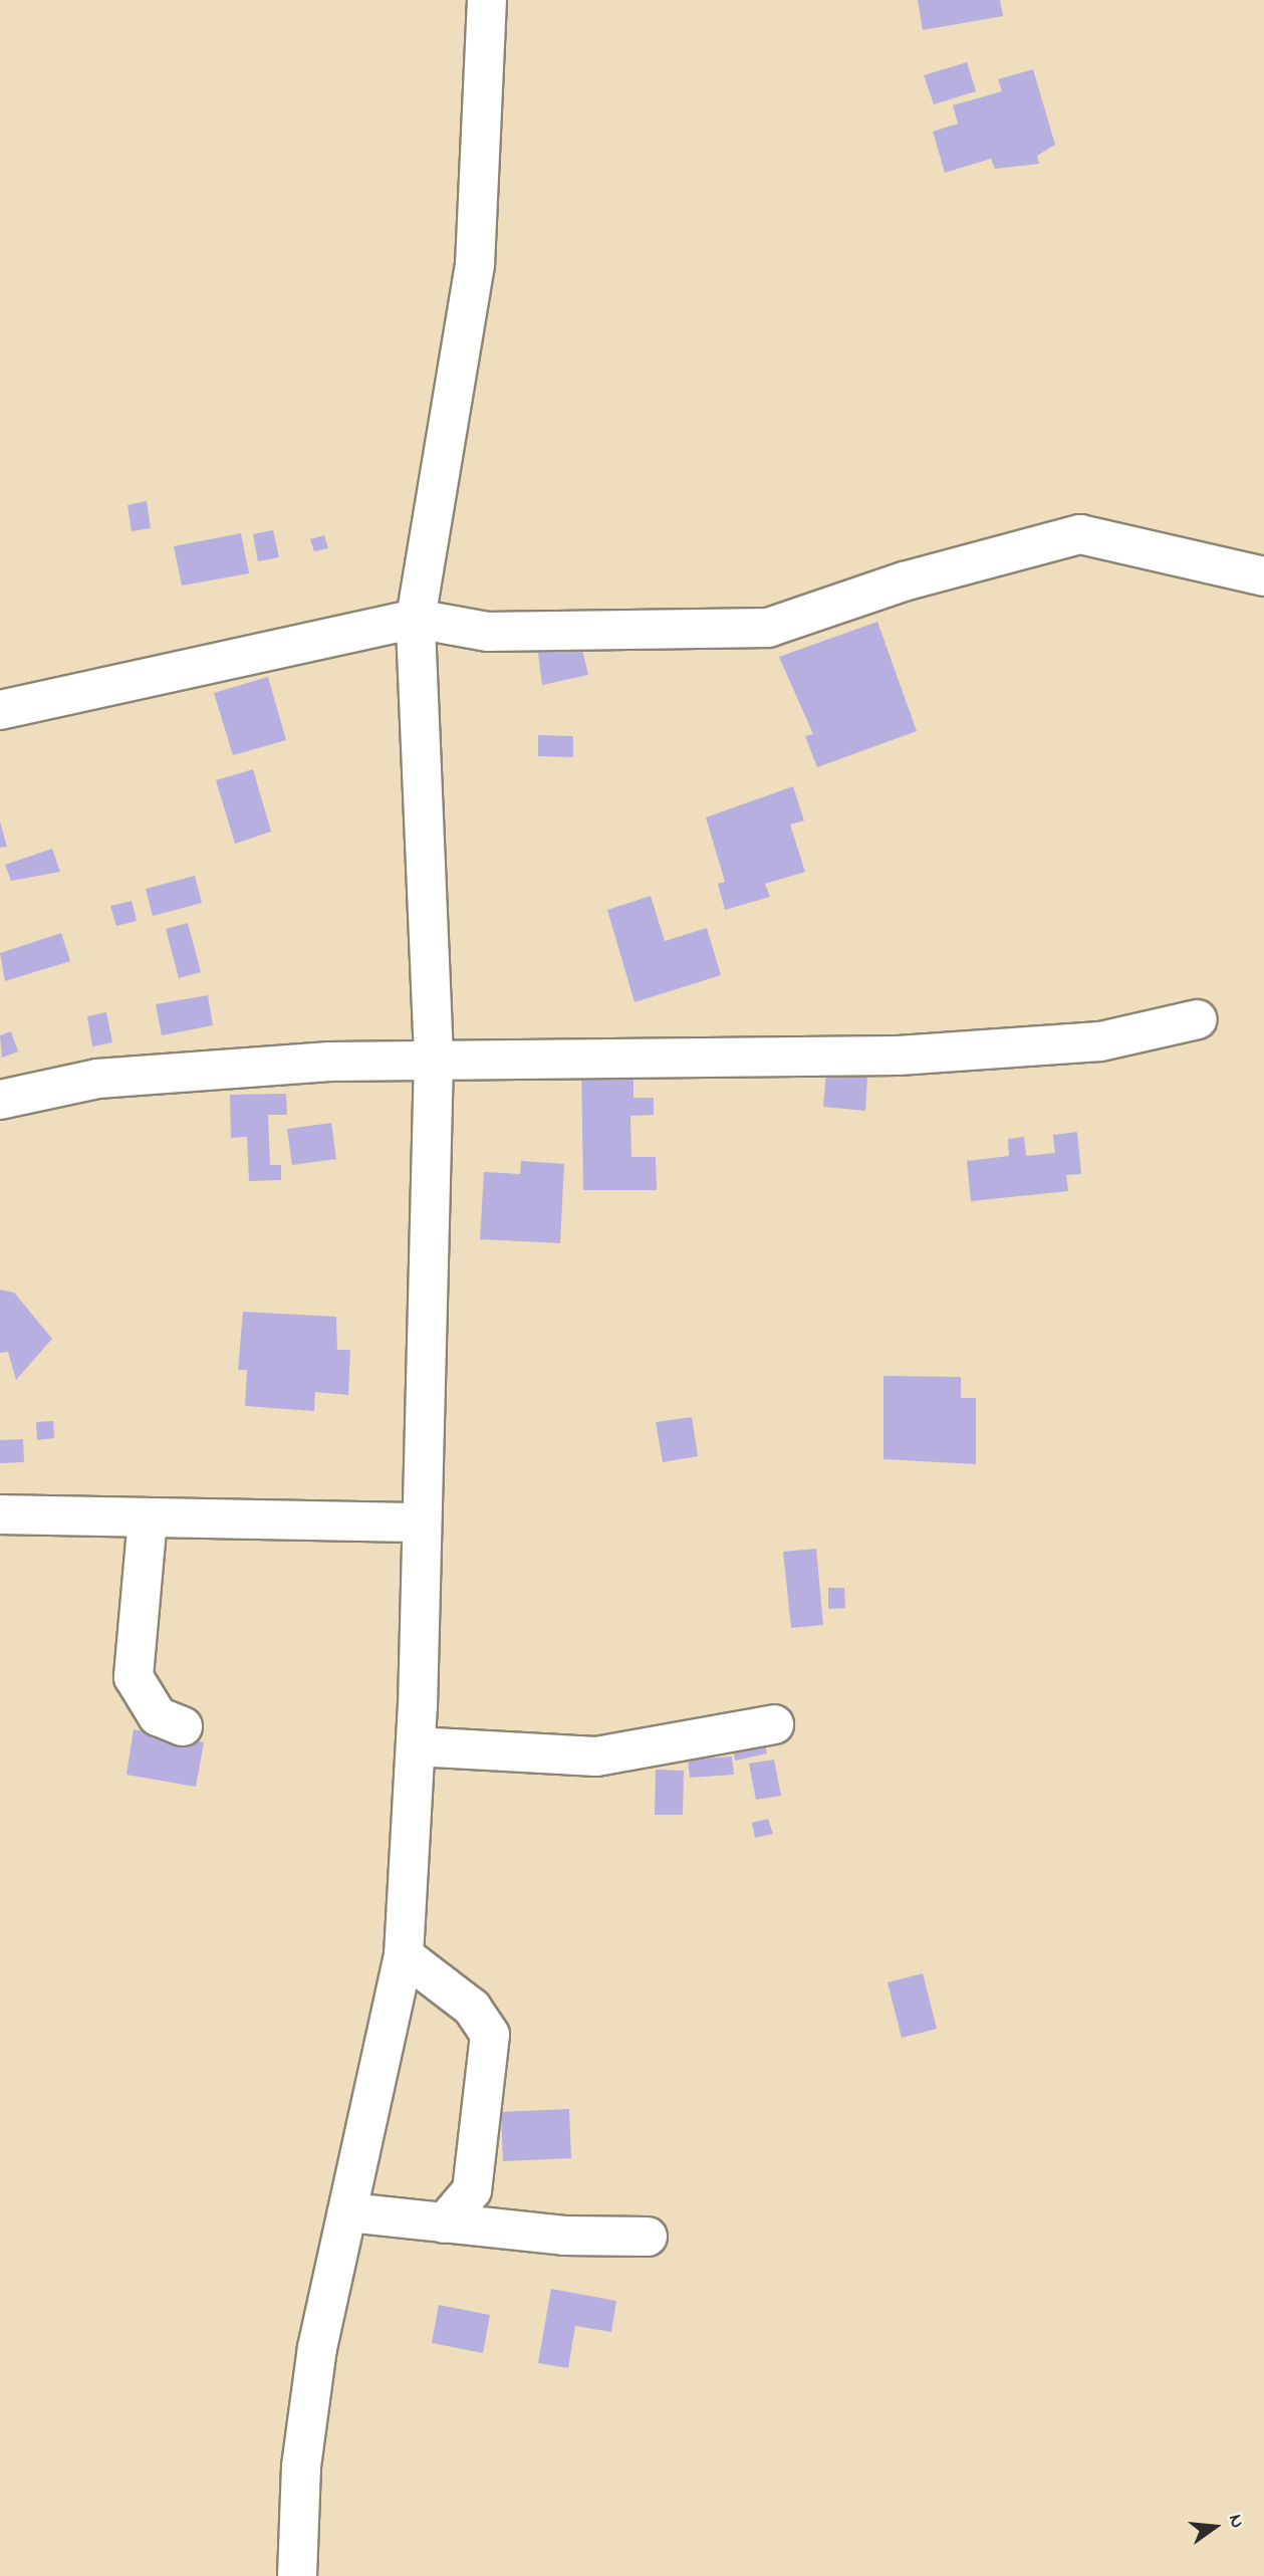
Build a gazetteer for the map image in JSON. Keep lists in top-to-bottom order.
{
  "north": "right"
}
